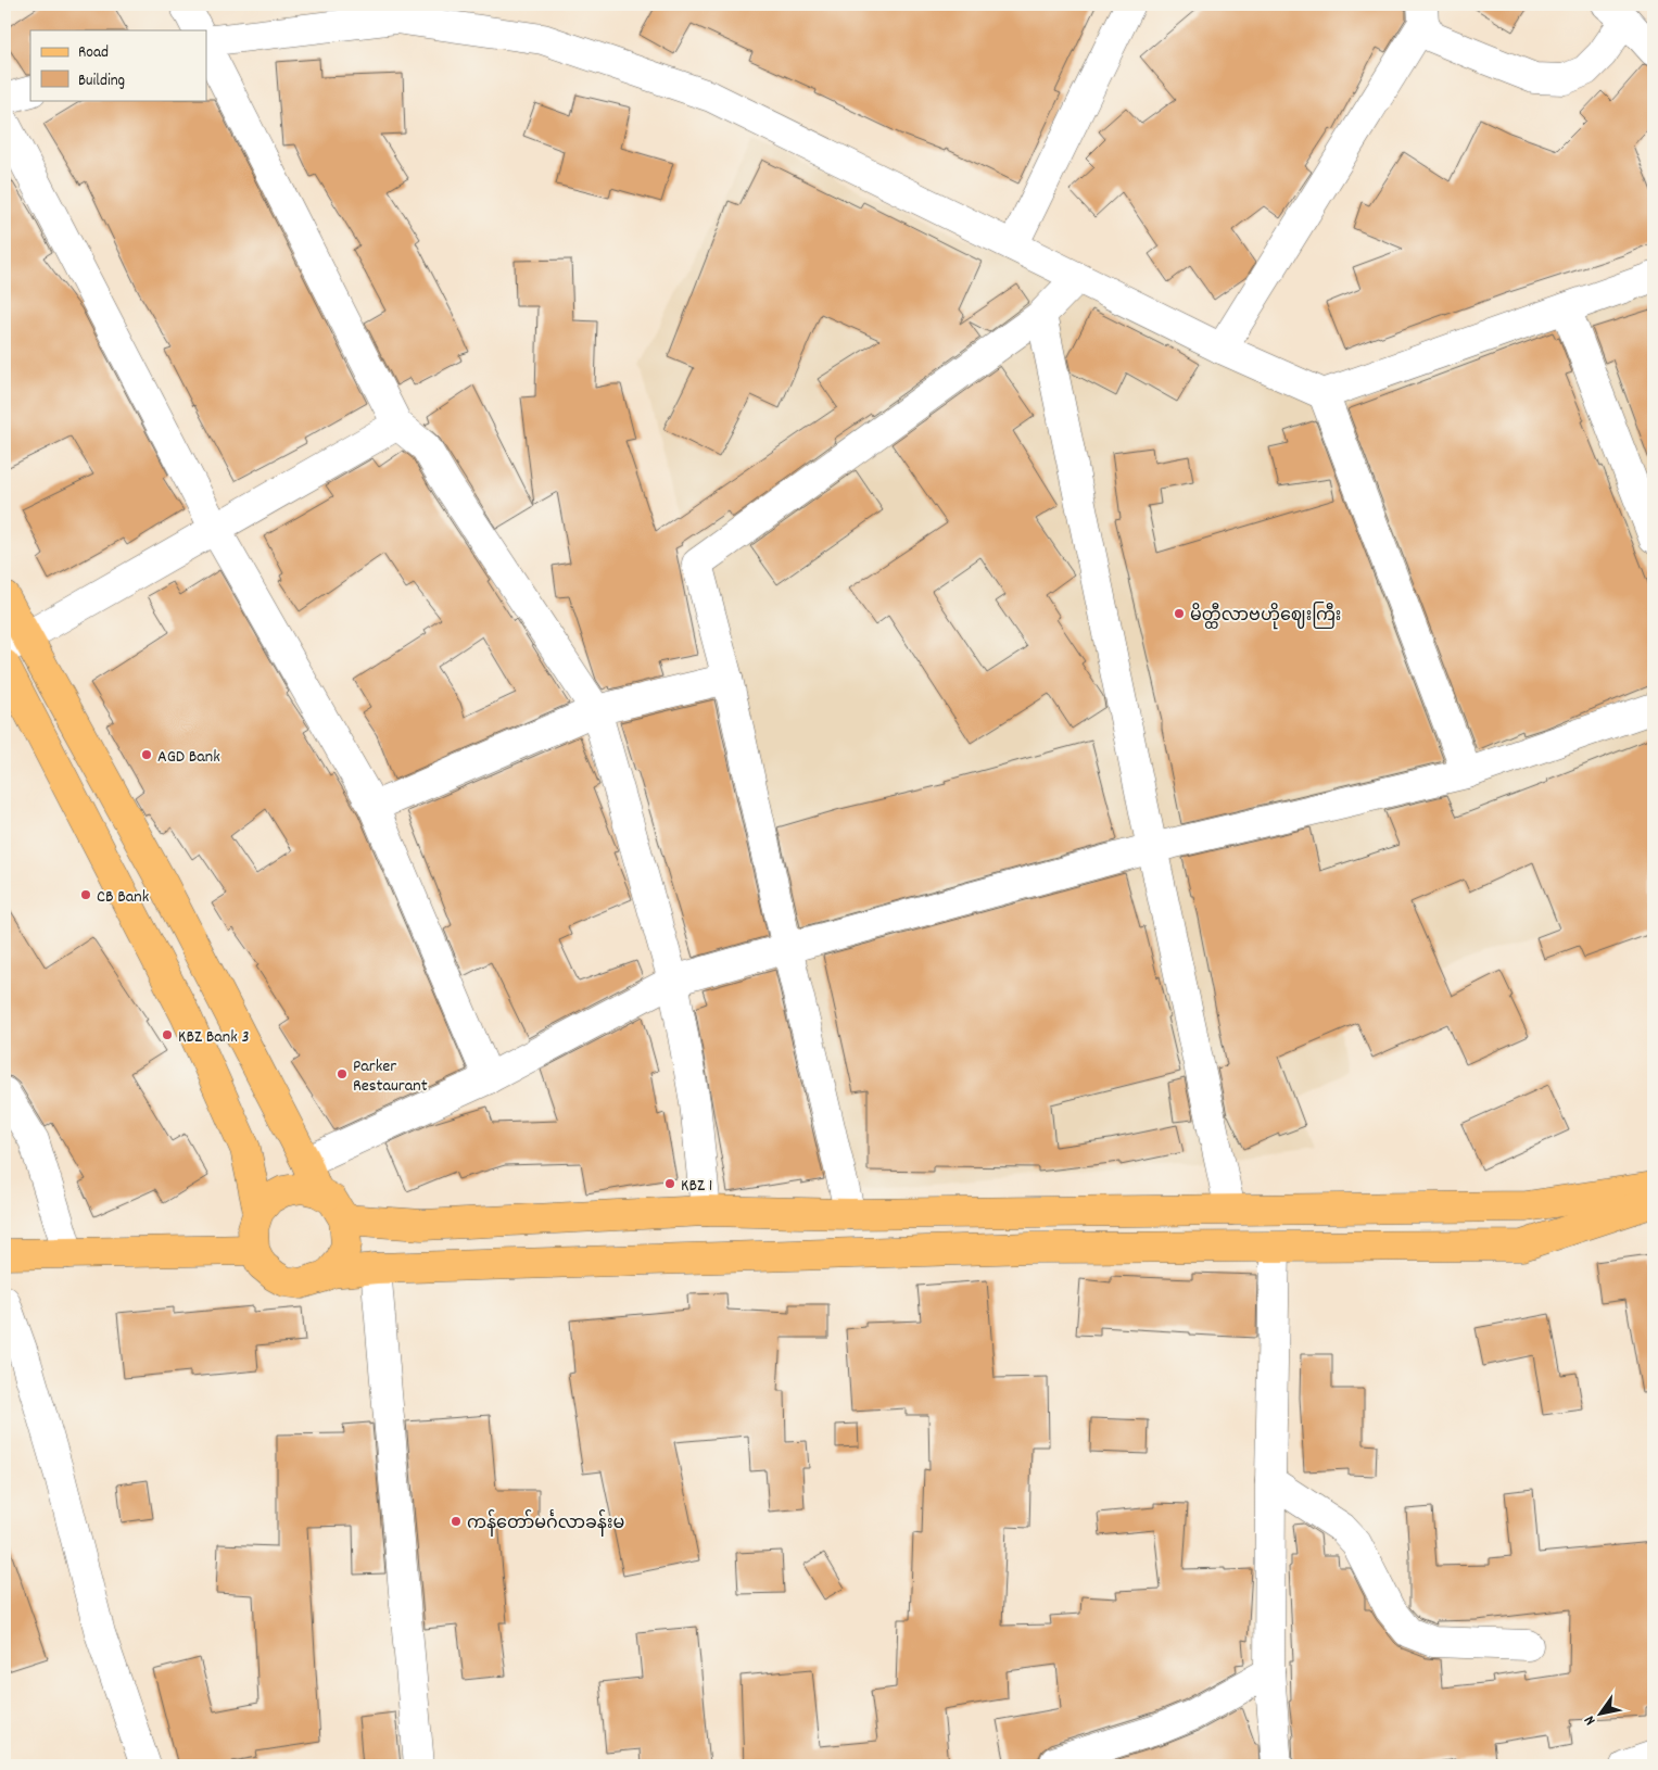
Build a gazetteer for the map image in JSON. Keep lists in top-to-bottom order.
{
  "places": [
    "မိတ္ထီလာဗဟိုဈေးကြီး",
    "AGD Bank",
    "CB Bank",
    "KBZ Bank 3",
    "Parker Restaurant",
    "KBZ 1",
    "ကန်တော်မင်္ဂလာခန်းမ"
  ],
  "legend": ["Road", "Building"],
  "north": "bottom left"
}
